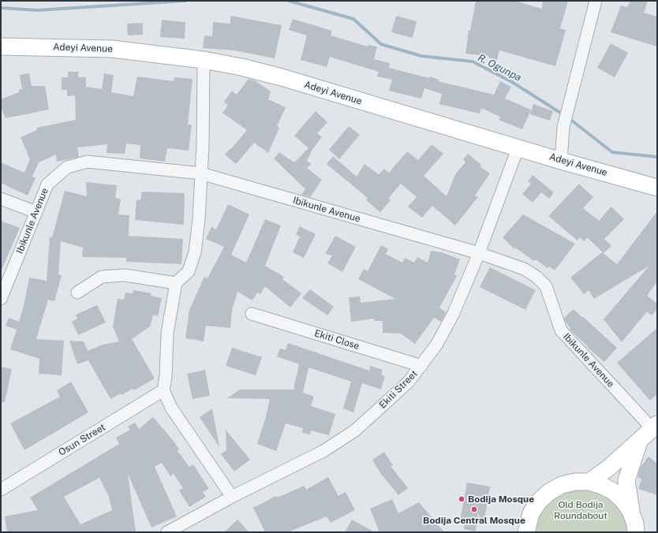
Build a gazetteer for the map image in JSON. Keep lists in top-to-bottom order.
{
  "streets": {
    "street": [
      "Adeyi Avenue",
      "Ibikunle Avenue",
      "Ekiti Close",
      "Ekiti Street",
      "Osun Street"
    ]
  },
  "crossings": [
    ["Adeyi Avenue", "Ekiti Street"],
    ["Ibikunle Avenue", "Ekiti Street"],
    ["Ekiti Close", "Ekiti Street"]
  ],
  "water": ["R. Ogunpa"],
  "parks": ["Old Bodija Roundabout"],
  "places": ["Bodija Mosque", "Bodija Central Mosque"]
}
